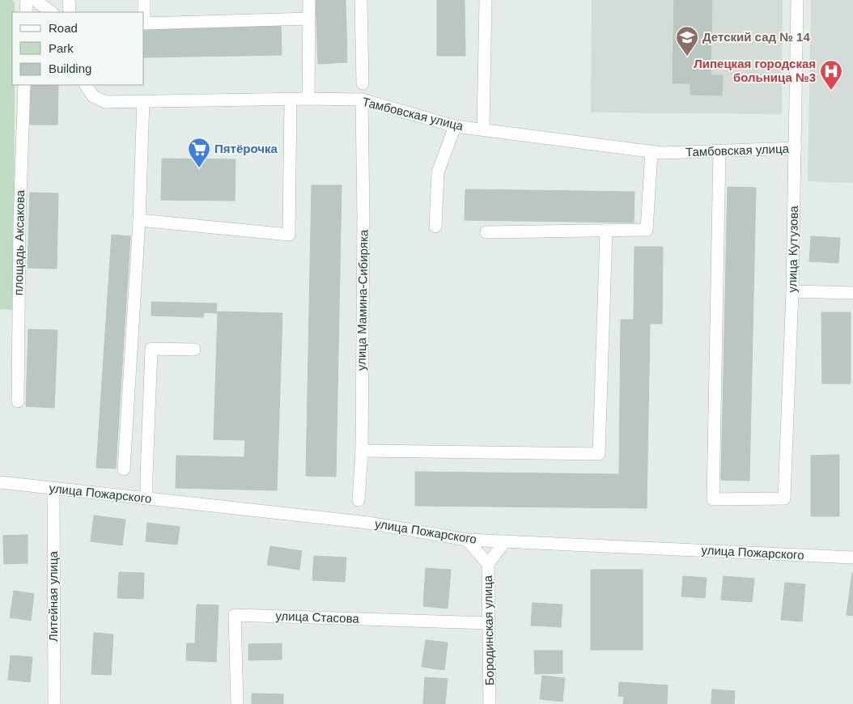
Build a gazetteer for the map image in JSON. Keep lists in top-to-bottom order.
{
  "streets": {
    "street": [
      "Тамбовская улица",
      "площадь Аксакова",
      "улица Кутузова",
      "улица Мамина-Сибиряка",
      "улица Пожарского",
      "Литейная улица",
      "улица Стасова",
      "Бородинская улица"
    ]
  },
  "crossings": [
    ["Тамбовская улица", "улица Кутузова"],
    ["Тамбовская улица", "улица Мамина-Сибиряка"],
    ["улица Пожарского", "Литейная улица"],
    ["улица Пожарского", "Бородинская улица"],
    ["улица Стасова", "Бородинская улица"]
  ],
  "places": {
    "school or university": ["Детский сад № 14"],
    "hospital": ["Липецкая городская больница №3"],
    "supermarket": ["Пятёрочка"]
  },
  "legend": ["Road", "Park", "Building"]
}
